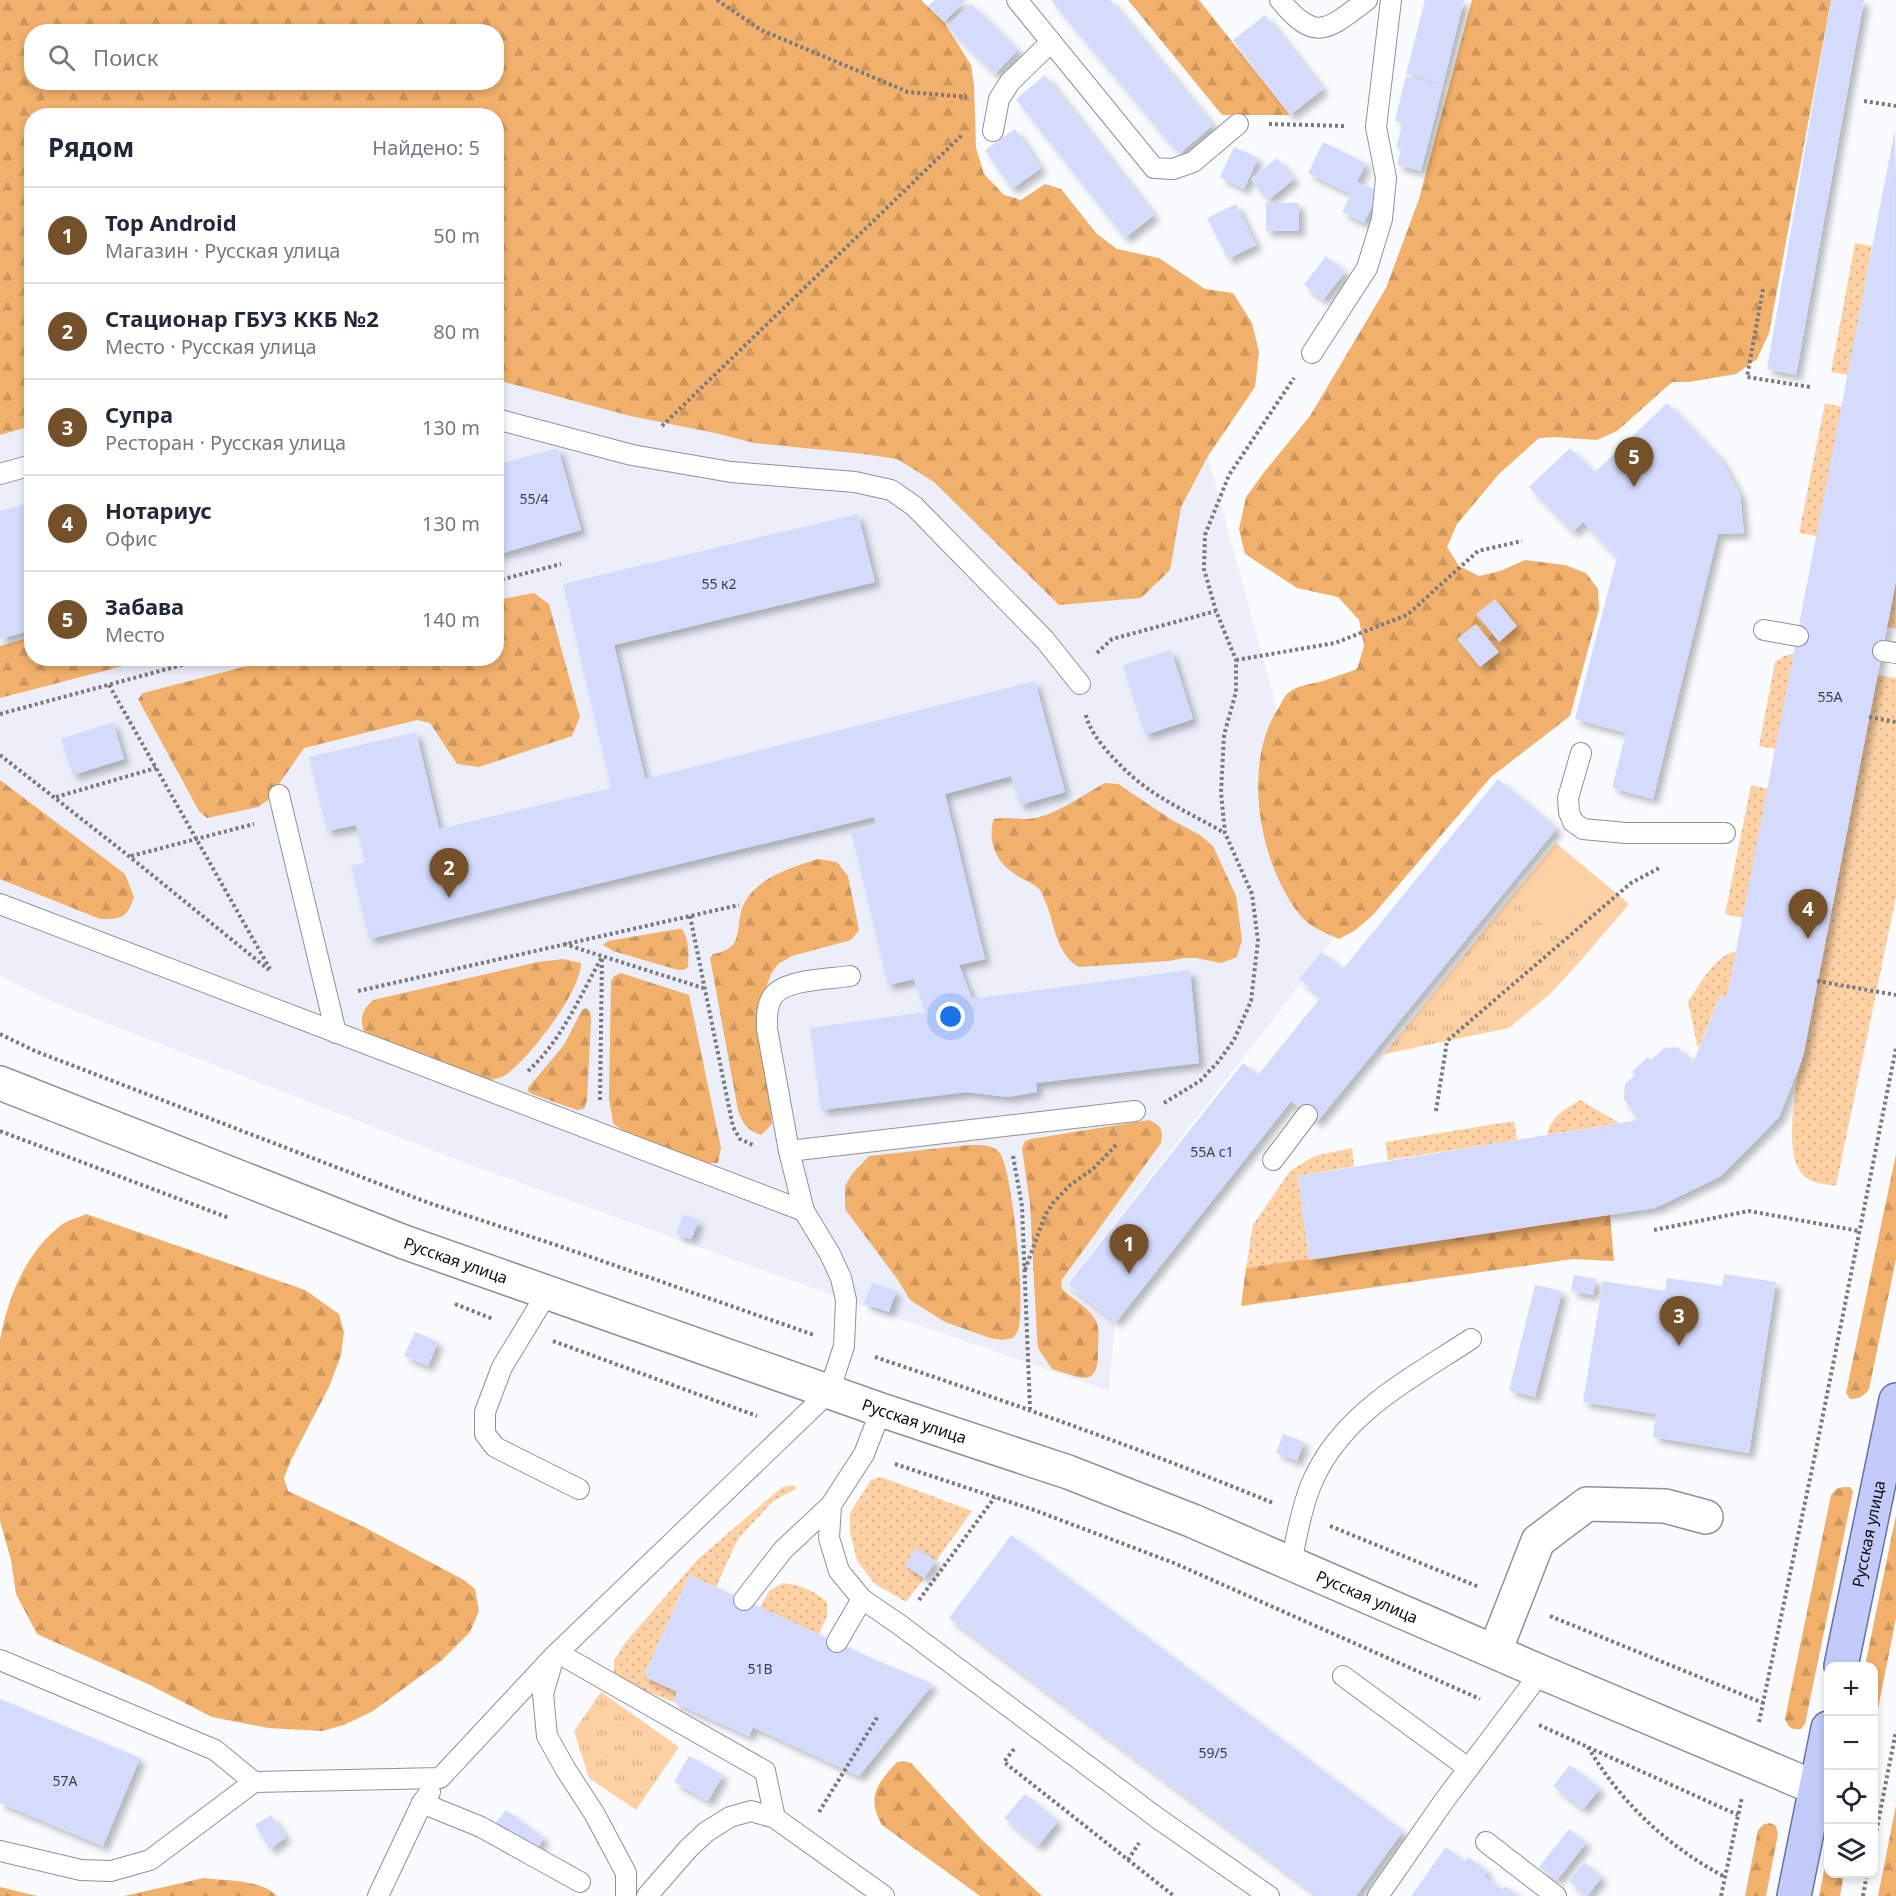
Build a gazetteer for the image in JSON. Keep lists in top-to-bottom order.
{
  "streets": {
    "main road": ["Русская улица"]
  },
  "house_numbers": [
    "55/4",
    "55 к2",
    "55А",
    "55А с1",
    "51В",
    "59/5",
    "57А"
  ],
  "page": {
    "search": "Поиск",
    "heading": ["Рядом", "Найдено: 5"],
    "list": [
      {
        "mark": "1",
        "name": "Top Android",
        "note": "Магазин · Русская улица",
        "value": "50 m"
      },
      {
        "mark": "2",
        "name": "Стационар ГБУЗ ККБ №2",
        "note": "Место · Русская улица",
        "value": "80 m"
      },
      {
        "mark": "3",
        "name": "Супра",
        "note": "Ресторан · Русская улица",
        "value": "130 m"
      },
      {
        "mark": "4",
        "name": "Нотариус",
        "note": "Офис",
        "value": "130 m"
      },
      {
        "mark": "5",
        "name": "Забава",
        "note": "Место",
        "value": "140 m"
      }
    ],
    "pins": [
      "5",
      "2",
      "4",
      "1",
      "3"
    ],
    "map_buttons": ["+", "−"]
  }
}
